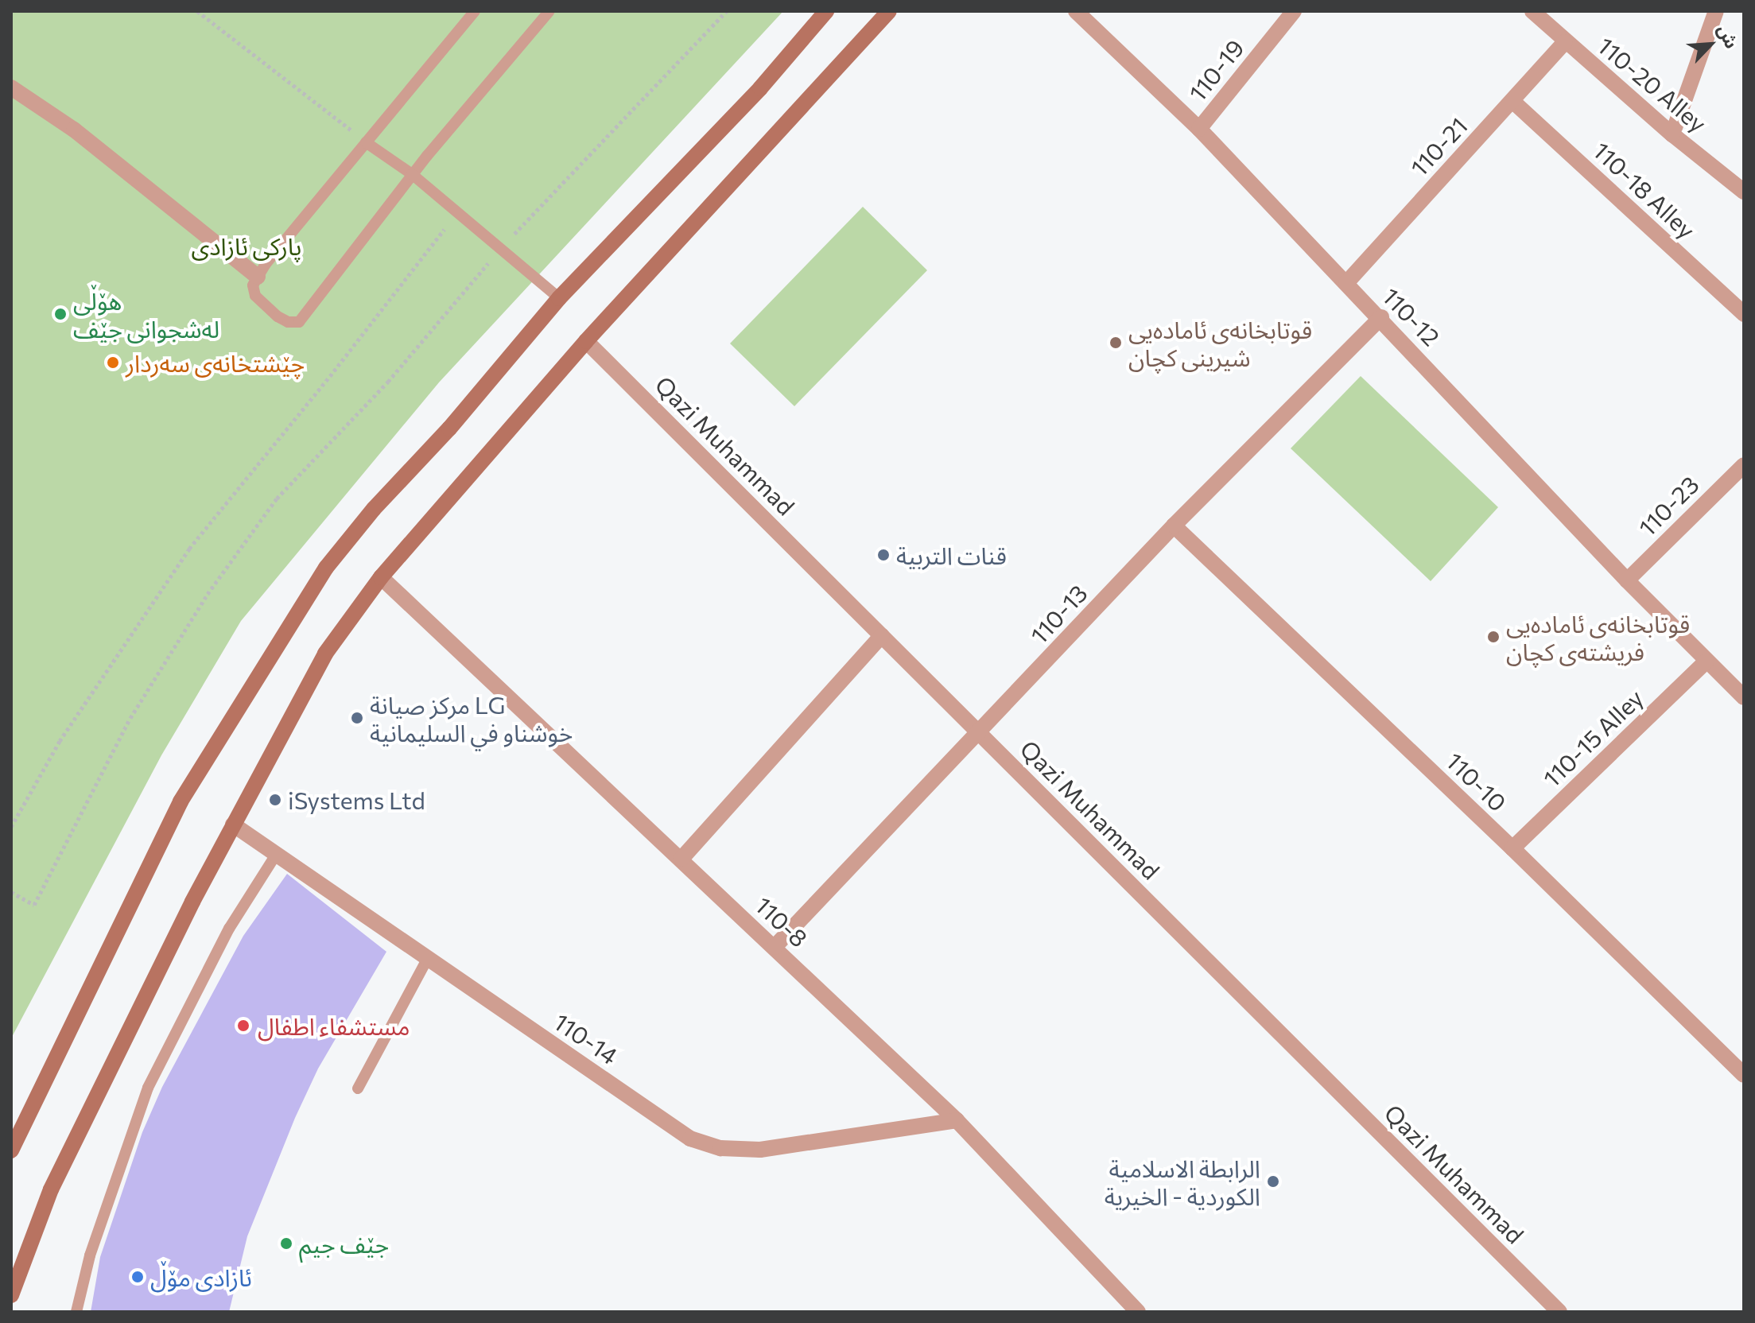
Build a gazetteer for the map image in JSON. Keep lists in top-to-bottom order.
{
  "streets": {
    "street": [
      "110-19",
      "110-20 Alley",
      "110-21",
      "110-18 Alley",
      "110-12",
      "Qazi Muhammad",
      "110-23",
      "110-13",
      "110-15 Alley",
      "110-10",
      "110-8",
      "110-14"
    ]
  },
  "crossings": [
    ["110-19", "110-12"],
    ["110-20 Alley", "110-21"],
    ["110-21", "110-18 Alley"],
    ["110-21", "110-12"],
    ["110-12", "110-23"],
    ["110-12", "110-13"],
    ["110-12", "110-15 Alley"],
    ["Qazi Muhammad", "110-13"],
    ["110-13", "110-10"],
    ["110-13", "110-8"],
    ["110-15 Alley", "110-10"],
    ["110-8", "110-14"]
  ],
  "parks": ["پارکی ئازادی"],
  "places": [
    "هۆڵی لەشجوانی جێف",
    "قوتابخانەی ئامادەیی شیرینی کچان",
    "چێشتخانەی سەردار",
    "قنات التربیة",
    "قوتابخانەی ئامادەیی فریشتەی کچان",
    "مركز صيانة LG خوشناو في السليمانية",
    "iSystems Ltd",
    "مستشفاء اطفال",
    "الرابطة الاسلامية الكوردية - الخيرية",
    "جێف جیم",
    "ئازادی مۆڵ"
  ],
  "north": "top right"
}
